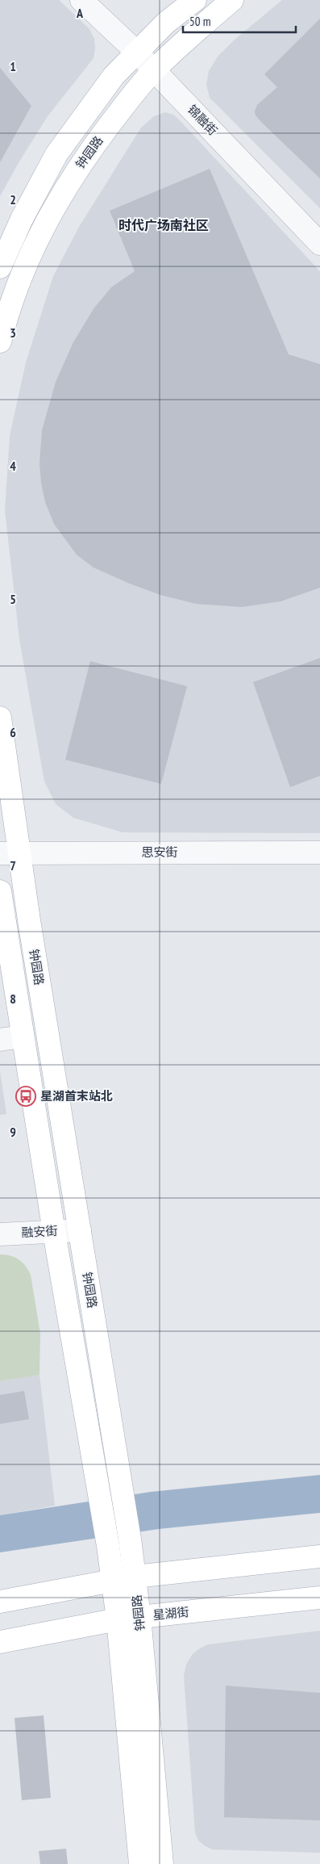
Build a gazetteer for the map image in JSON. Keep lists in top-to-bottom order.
{
  "streets": {
    "main road": ["钟园路", "星湖街"],
    "street": ["锦融街", "思安街", "融安街"]
  },
  "crossings": [
    ["锦融街", "钟园路"],
    ["钟园路", "思安街"],
    ["钟园路", "融安街"],
    ["钟园路", "星湖街"]
  ],
  "districts": ["时代广场南社区"],
  "places": {
    "bus stop": ["星湖首末站北"]
  },
  "scale_bar": "50 m",
  "grid": {
    "columns": ["A"],
    "rows": [
      "1",
      "2",
      "3",
      "4",
      "5",
      "6",
      "7",
      "8",
      "9"
    ]
  }
}
